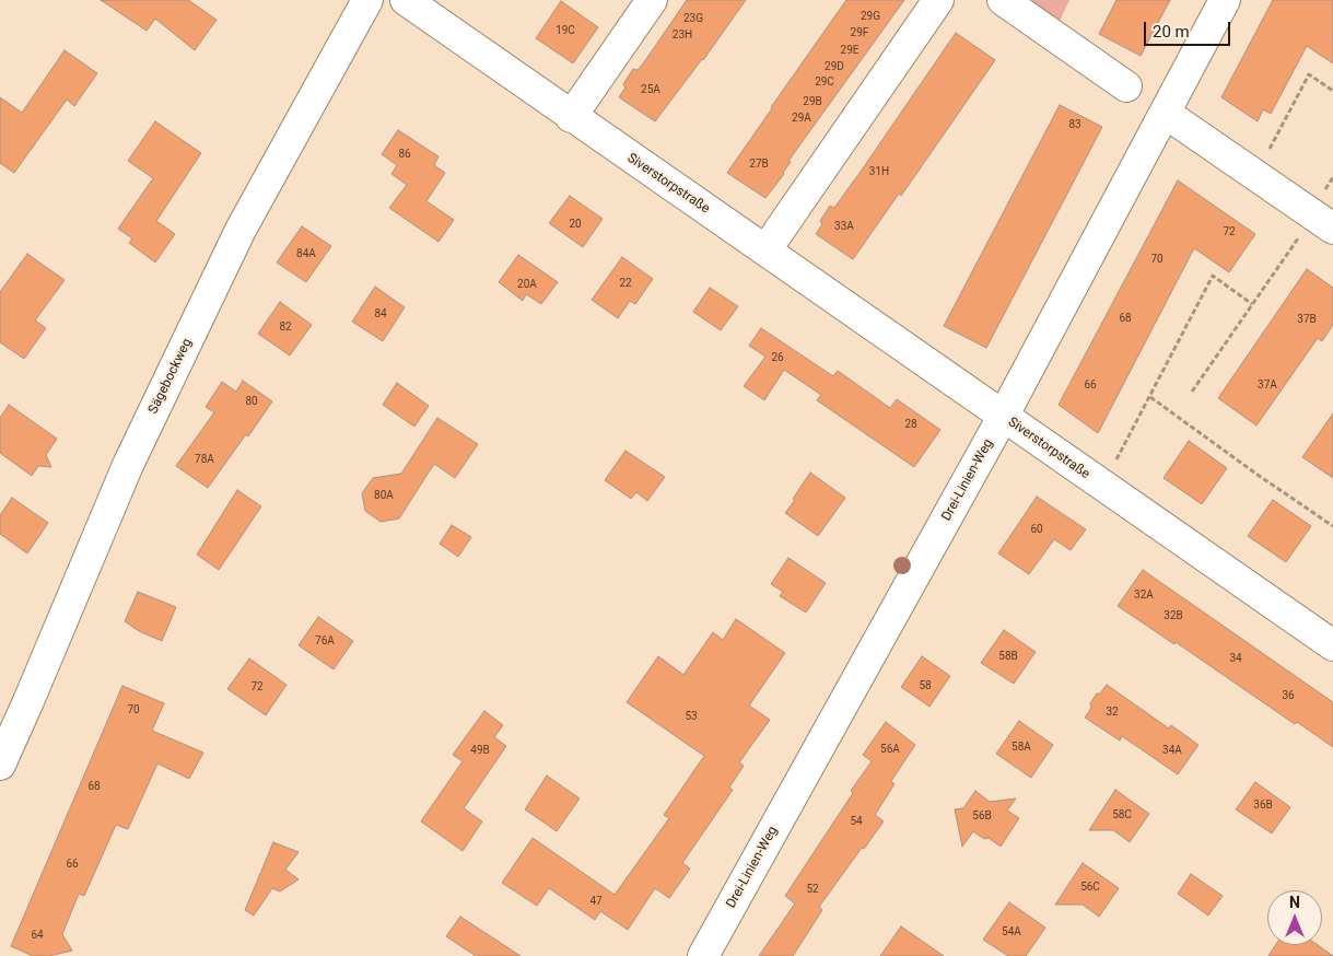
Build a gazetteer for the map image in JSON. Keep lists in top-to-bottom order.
{
  "streets": {
    "street": ["Siverstorpstraße", "Sägebockweg", "Drei-Linien-Weg"]
  },
  "crossings": [
    ["Siverstorpstraße", "Drei-Linien-Weg"]
  ],
  "house_numbers": [
    "29G",
    "23G",
    "19C",
    "29F",
    "23H",
    "29E",
    "29D",
    "29C",
    "25A",
    "29B",
    "29A",
    "83",
    "86",
    "27B",
    "31H",
    "20",
    "33A",
    "72",
    "84A",
    "70",
    "22",
    "20A",
    "84",
    "68",
    "37B",
    "82",
    "26",
    "66",
    "37A",
    "80",
    "28",
    "78A",
    "80A",
    "60",
    "32A",
    "32B",
    "76A",
    "58B",
    "34",
    "58",
    "72",
    "36",
    "70",
    "32",
    "53",
    "58A",
    "56A",
    "49B",
    "34A",
    "68",
    "36B",
    "58C",
    "56B",
    "54",
    "66",
    "56C",
    "52",
    "47",
    "54A",
    "64"
  ],
  "scale_bar": "20 m",
  "north": "top"
}
